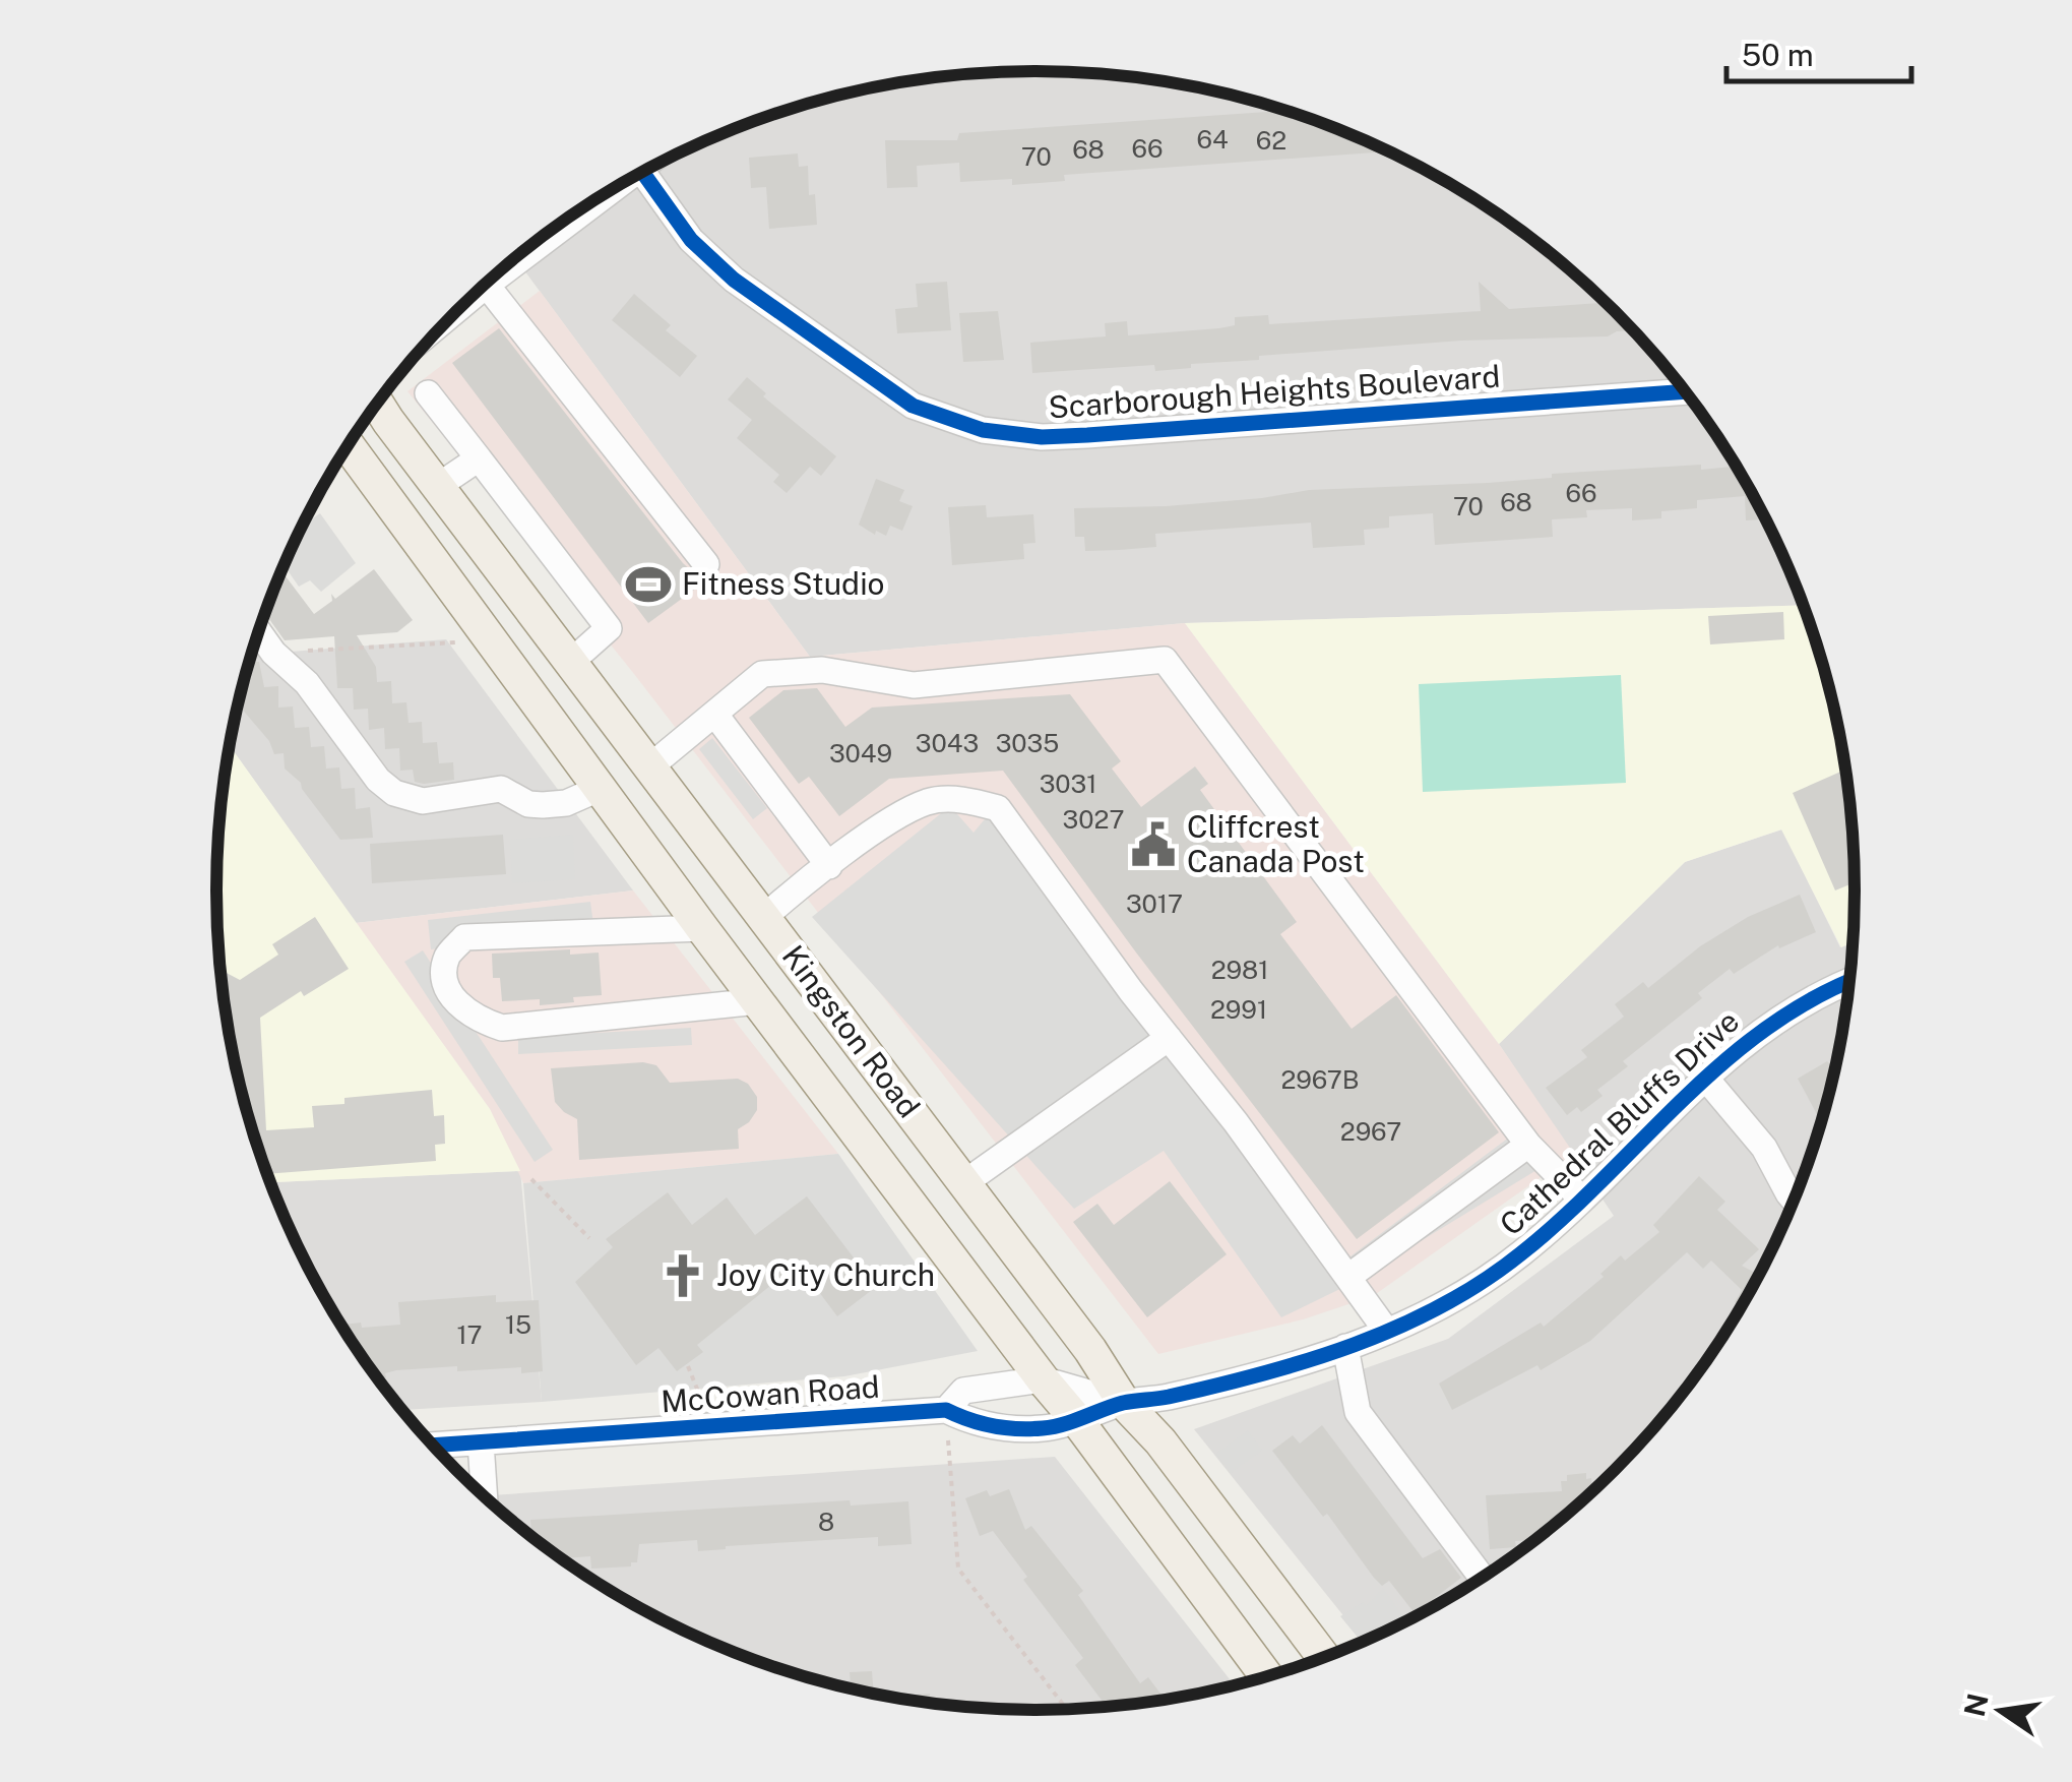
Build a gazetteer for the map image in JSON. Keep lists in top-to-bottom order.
{
  "streets": {
    "main road": ["Kingston Road"],
    "street": ["Scarborough Heights Boulevard", "Cathedral Bluffs Drive", "McCowan Road"]
  },
  "crossings": [
    ["Kingston Road", "Cathedral Bluffs Drive"],
    ["Kingston Road", "McCowan Road"],
    ["Cathedral Bluffs Drive", "McCowan Road"]
  ],
  "places": {
    "sports": ["Fitness Studio"],
    "public building": ["Cliffcrest Canada Post"],
    "church": ["Joy City Church"]
  },
  "house_numbers": [
    "64",
    "62",
    "66",
    "68",
    "70",
    "66",
    "68",
    "70",
    "3043",
    "3035",
    "3049",
    "3031",
    "3027",
    "3017",
    "2981",
    "2991",
    "2967B",
    "2967",
    "15",
    "17",
    "8"
  ],
  "scale_bar": "50 m",
  "north": "left"
}
